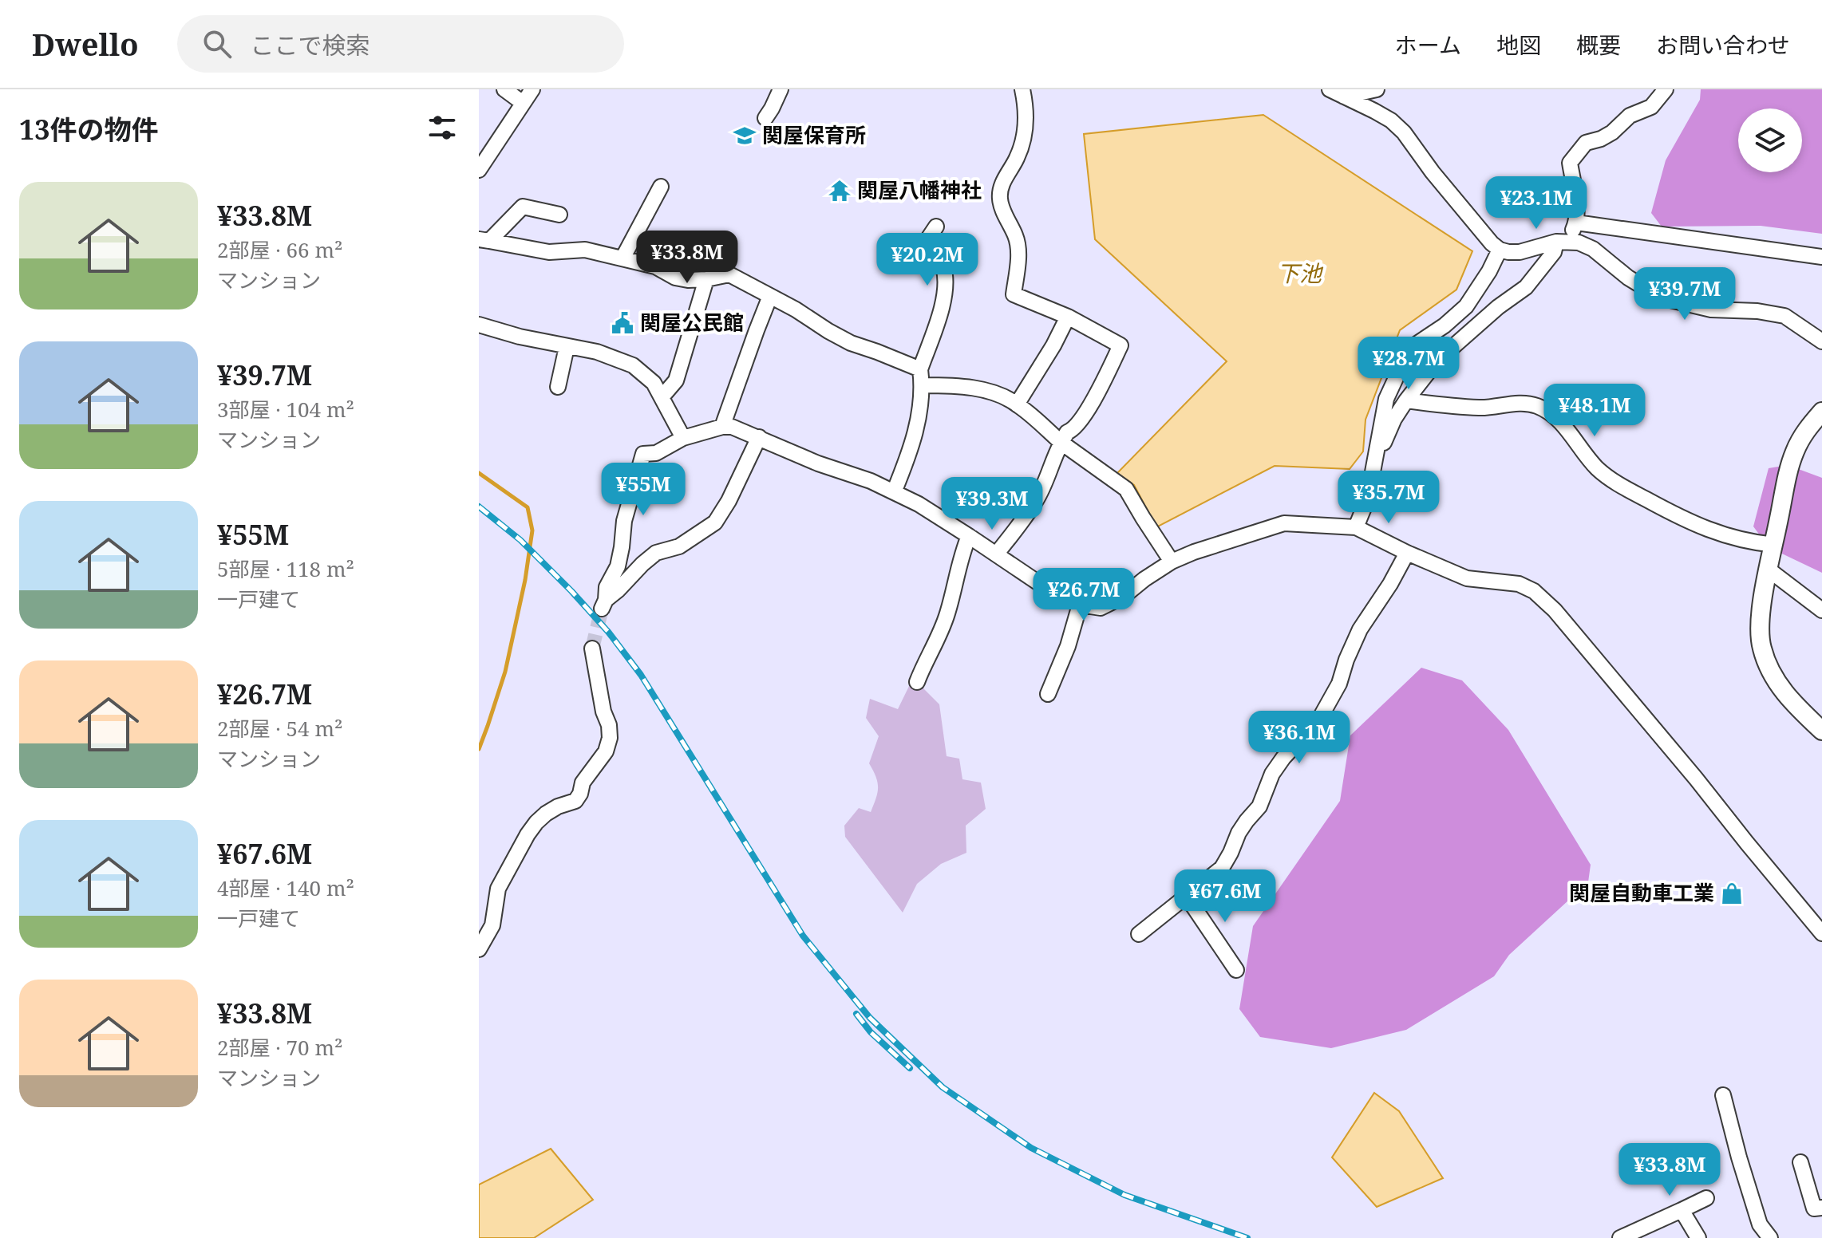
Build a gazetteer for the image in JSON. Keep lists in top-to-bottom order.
{
  "water": ["下池"],
  "places": {
    "school or university": ["関屋保育所"],
    "temple": ["関屋八幡神社"],
    "public building": ["関屋公民館"],
    "shop": ["関屋自動車工業"]
  },
  "page": {
    "header": "Dwello",
    "search": "ここで検索",
    "nav": [
      "ホーム",
      "地図",
      "概要",
      "お問い合わせ"
    ],
    "heading": "13件の物件",
    "list": [
      {
        "name": "¥33.8M",
        "note": "2部屋 · 66 m² · マンション"
      },
      {
        "name": "¥39.7M",
        "note": "3部屋 · 104 m² · マンション"
      },
      {
        "name": "¥55M",
        "note": "5部屋 · 118 m² · 一戸建て"
      },
      {
        "name": "¥26.7M",
        "note": "2部屋 · 54 m² · マンション"
      },
      {
        "name": "¥67.6M",
        "note": "4部屋 · 140 m² · 一戸建て"
      },
      {
        "name": "¥33.8M",
        "note": "2部屋 · 70 m² · マンション"
      }
    ],
    "price": [
      "¥23.1M",
      "¥33.8M",
      "¥20.2M",
      "¥39.7M",
      "¥28.7M",
      "¥48.1M",
      "¥55M",
      "¥35.7M",
      "¥39.3M",
      "¥26.7M",
      "¥36.1M",
      "¥67.6M",
      "¥33.8M"
    ]
  }
}
